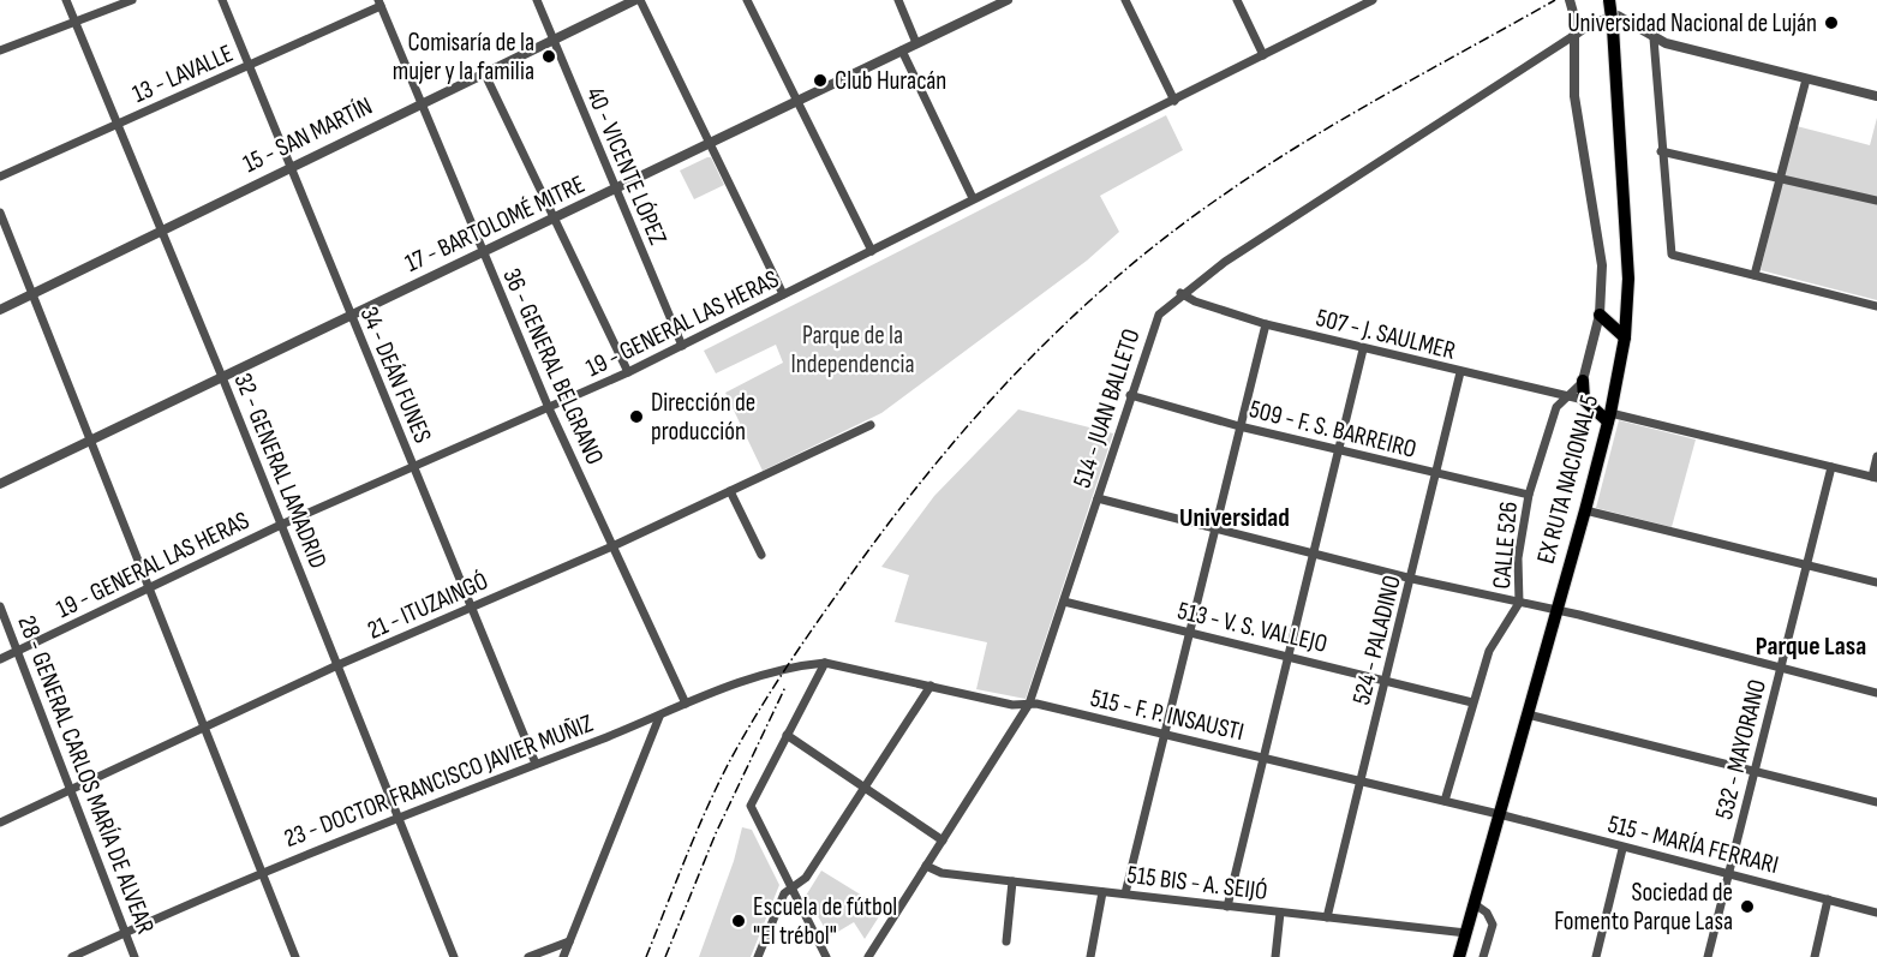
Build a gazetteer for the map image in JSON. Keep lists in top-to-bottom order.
{
  "streets": {
    "main road": ["EX RUTA NACIONAL 5"],
    "street": [
      "13 - LAVALLE",
      "15 - SAN MARTÍN",
      "40 - VICENTE LÓPEZ",
      "17 - BARTOLOMÉ MITRE",
      "19 - GENERAL LAS HERAS",
      "507 - J. SAULMER",
      "36 - GENERAL BELGRANO",
      "34 - DEÁN FUNES",
      "514 - JUAN BALLETO",
      "509 - F. S. BARREIRO",
      "32 - GENERAL LAMADRID",
      "CALLE 526",
      "21 - ITUZAINGÓ",
      "513 - V. S. VALLEJO",
      "524 - PALADINO",
      "515 - F. P. INSAUSTI",
      "532 - MAYORANO",
      "28 - GENERAL CARLOS MARÍA DE ALVEAR",
      "23 - DOCTOR FRANCISCO JAVIER MUÑIZ",
      "515 - MARÍA FERRARI",
      "515 BIS - A. SEIJÓ"
    ]
  },
  "crossings": [
    ["13 - LAVALLE", "36 - GENERAL BELGRANO"],
    ["13 - LAVALLE", "34 - DEÁN FUNES"],
    ["13 - LAVALLE", "32 - GENERAL LAMADRID"],
    ["15 - SAN MARTÍN", "40 - VICENTE LÓPEZ"],
    ["15 - SAN MARTÍN", "36 - GENERAL BELGRANO"],
    ["15 - SAN MARTÍN", "34 - DEÁN FUNES"],
    ["15 - SAN MARTÍN", "32 - GENERAL LAMADRID"],
    ["40 - VICENTE LÓPEZ", "17 - BARTOLOMÉ MITRE"],
    ["40 - VICENTE LÓPEZ", "19 - GENERAL LAS HERAS"],
    ["17 - BARTOLOMÉ MITRE", "36 - GENERAL BELGRANO"],
    ["17 - BARTOLOMÉ MITRE", "34 - DEÁN FUNES"],
    ["17 - BARTOLOMÉ MITRE", "32 - GENERAL LAMADRID"],
    ["19 - GENERAL LAS HERAS", "36 - GENERAL BELGRANO"],
    ["19 - GENERAL LAS HERAS", "34 - DEÁN FUNES"],
    ["19 - GENERAL LAS HERAS", "32 - GENERAL LAMADRID"],
    ["19 - GENERAL LAS HERAS", "28 - GENERAL CARLOS MARÍA DE ALVEAR"],
    ["507 - J. SAULMER", "514 - JUAN BALLETO"],
    ["507 - J. SAULMER", "CALLE 526"],
    ["507 - J. SAULMER", "524 - PALADINO"],
    ["36 - GENERAL BELGRANO", "21 - ITUZAINGÓ"],
    ["36 - GENERAL BELGRANO", "23 - DOCTOR FRANCISCO JAVIER MUÑIZ"],
    ["34 - DEÁN FUNES", "21 - ITUZAINGÓ"],
    ["34 - DEÁN FUNES", "23 - DOCTOR FRANCISCO JAVIER MUÑIZ"],
    ["514 - JUAN BALLETO", "509 - F. S. BARREIRO"],
    ["514 - JUAN BALLETO", "513 - V. S. VALLEJO"],
    ["514 - JUAN BALLETO", "515 - F. P. INSAUSTI"],
    ["514 - JUAN BALLETO", "515 BIS - A. SEIJÓ"],
    ["509 - F. S. BARREIRO", "CALLE 526"],
    ["509 - F. S. BARREIRO", "524 - PALADINO"],
    ["32 - GENERAL LAMADRID", "21 - ITUZAINGÓ"],
    ["32 - GENERAL LAMADRID", "23 - DOCTOR FRANCISCO JAVIER MUÑIZ"],
    ["EX RUTA NACIONAL 5", "515 - F. P. INSAUSTI"],
    ["EX RUTA NACIONAL 5", "515 - MARÍA FERRARI"],
    ["EX RUTA NACIONAL 5", "515 BIS - A. SEIJÓ"],
    ["CALLE 526", "513 - V. S. VALLEJO"],
    ["CALLE 526", "515 - F. P. INSAUSTI"],
    ["21 - ITUZAINGÓ", "28 - GENERAL CARLOS MARÍA DE ALVEAR"],
    ["513 - V. S. VALLEJO", "524 - PALADINO"],
    ["524 - PALADINO", "515 - F. P. INSAUSTI"],
    ["524 - PALADINO", "515 BIS - A. SEIJÓ"],
    ["515 - F. P. INSAUSTI", "23 - DOCTOR FRANCISCO JAVIER MUÑIZ"],
    ["515 - F. P. INSAUSTI", "515 - MARÍA FERRARI"],
    ["532 - MAYORANO", "515 - MARÍA FERRARI"],
    ["28 - GENERAL CARLOS MARÍA DE ALVEAR", "23 - DOCTOR FRANCISCO JAVIER MUÑIZ"]
  ],
  "districts": ["Universidad", "Parque Lasa"],
  "parks": ["Parque de la Independencia"],
  "places": [
    "Universidad Nacional de Luján",
    "Comisaría de la mujer y la familia",
    "Club Huracán",
    "Dirección de producción",
    "Sociedad de Fomento Parque Lasa",
    "Escuela de fútbol \"El trébol\""
  ]
}
